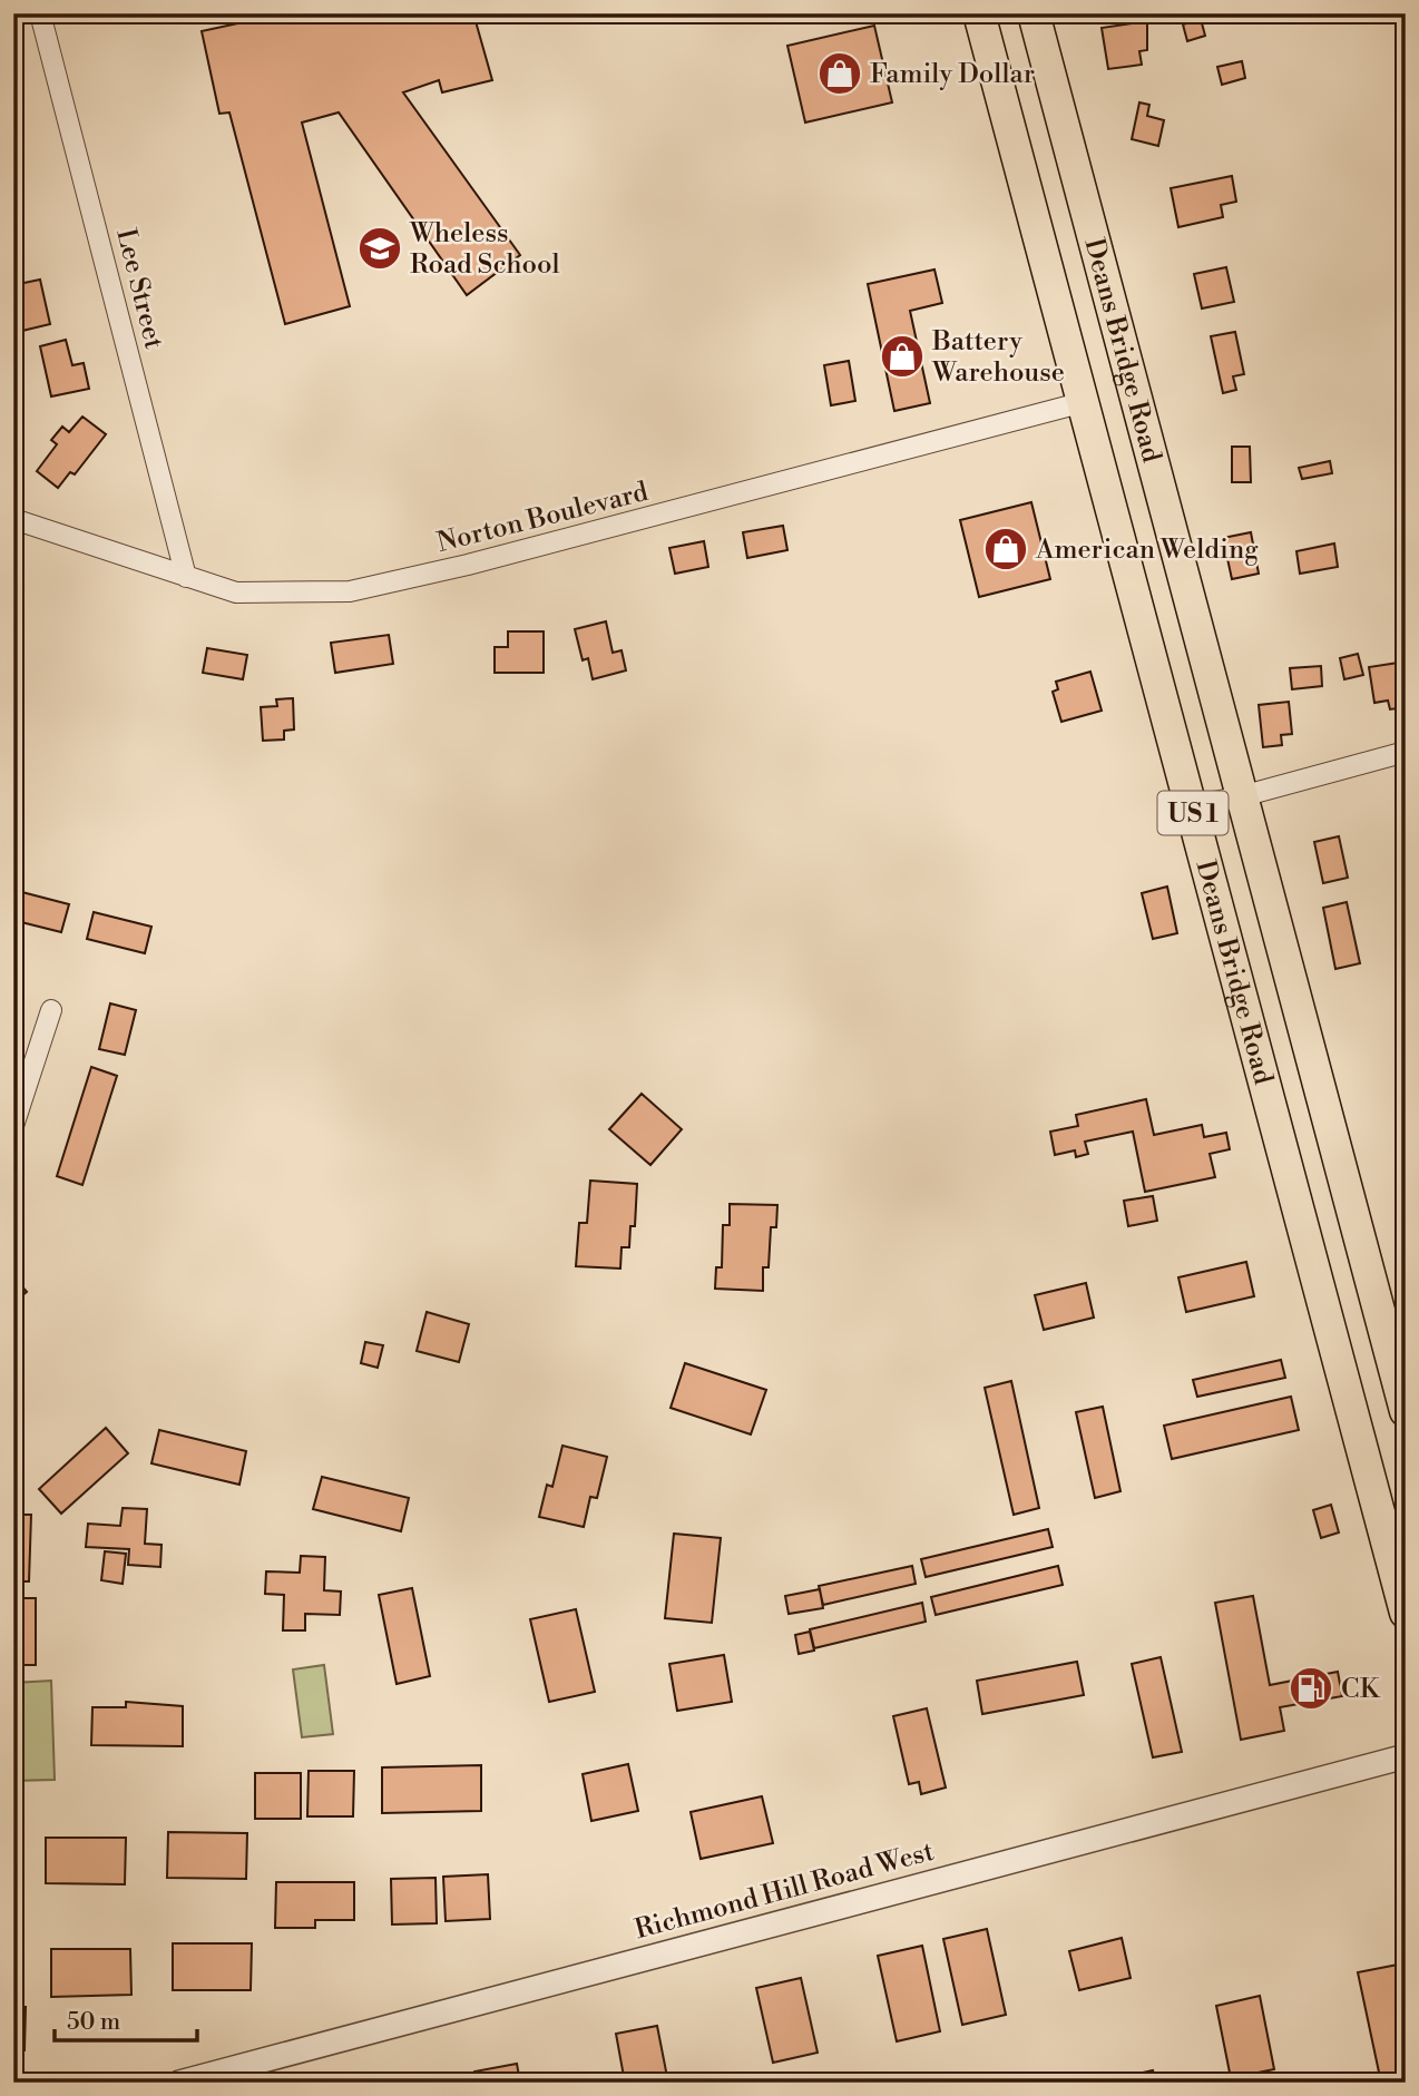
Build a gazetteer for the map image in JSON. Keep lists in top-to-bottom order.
{
  "streets": {
    "highway": ["Deans Bridge Road", "US 1"],
    "street": ["Lee Street", "Norton Boulevard", "Richmond Hill Road West"]
  },
  "crossings": [
    ["Lee Street", "Norton Boulevard"],
    ["Deans Bridge Road", "Norton Boulevard"]
  ],
  "places": {
    "shop": ["Family Dollar", "Battery Warehouse", "American Welding"],
    "school or university": ["Wheless Road School"],
    "fuel station": ["CK"]
  },
  "scale_bar": "50 m"
}
